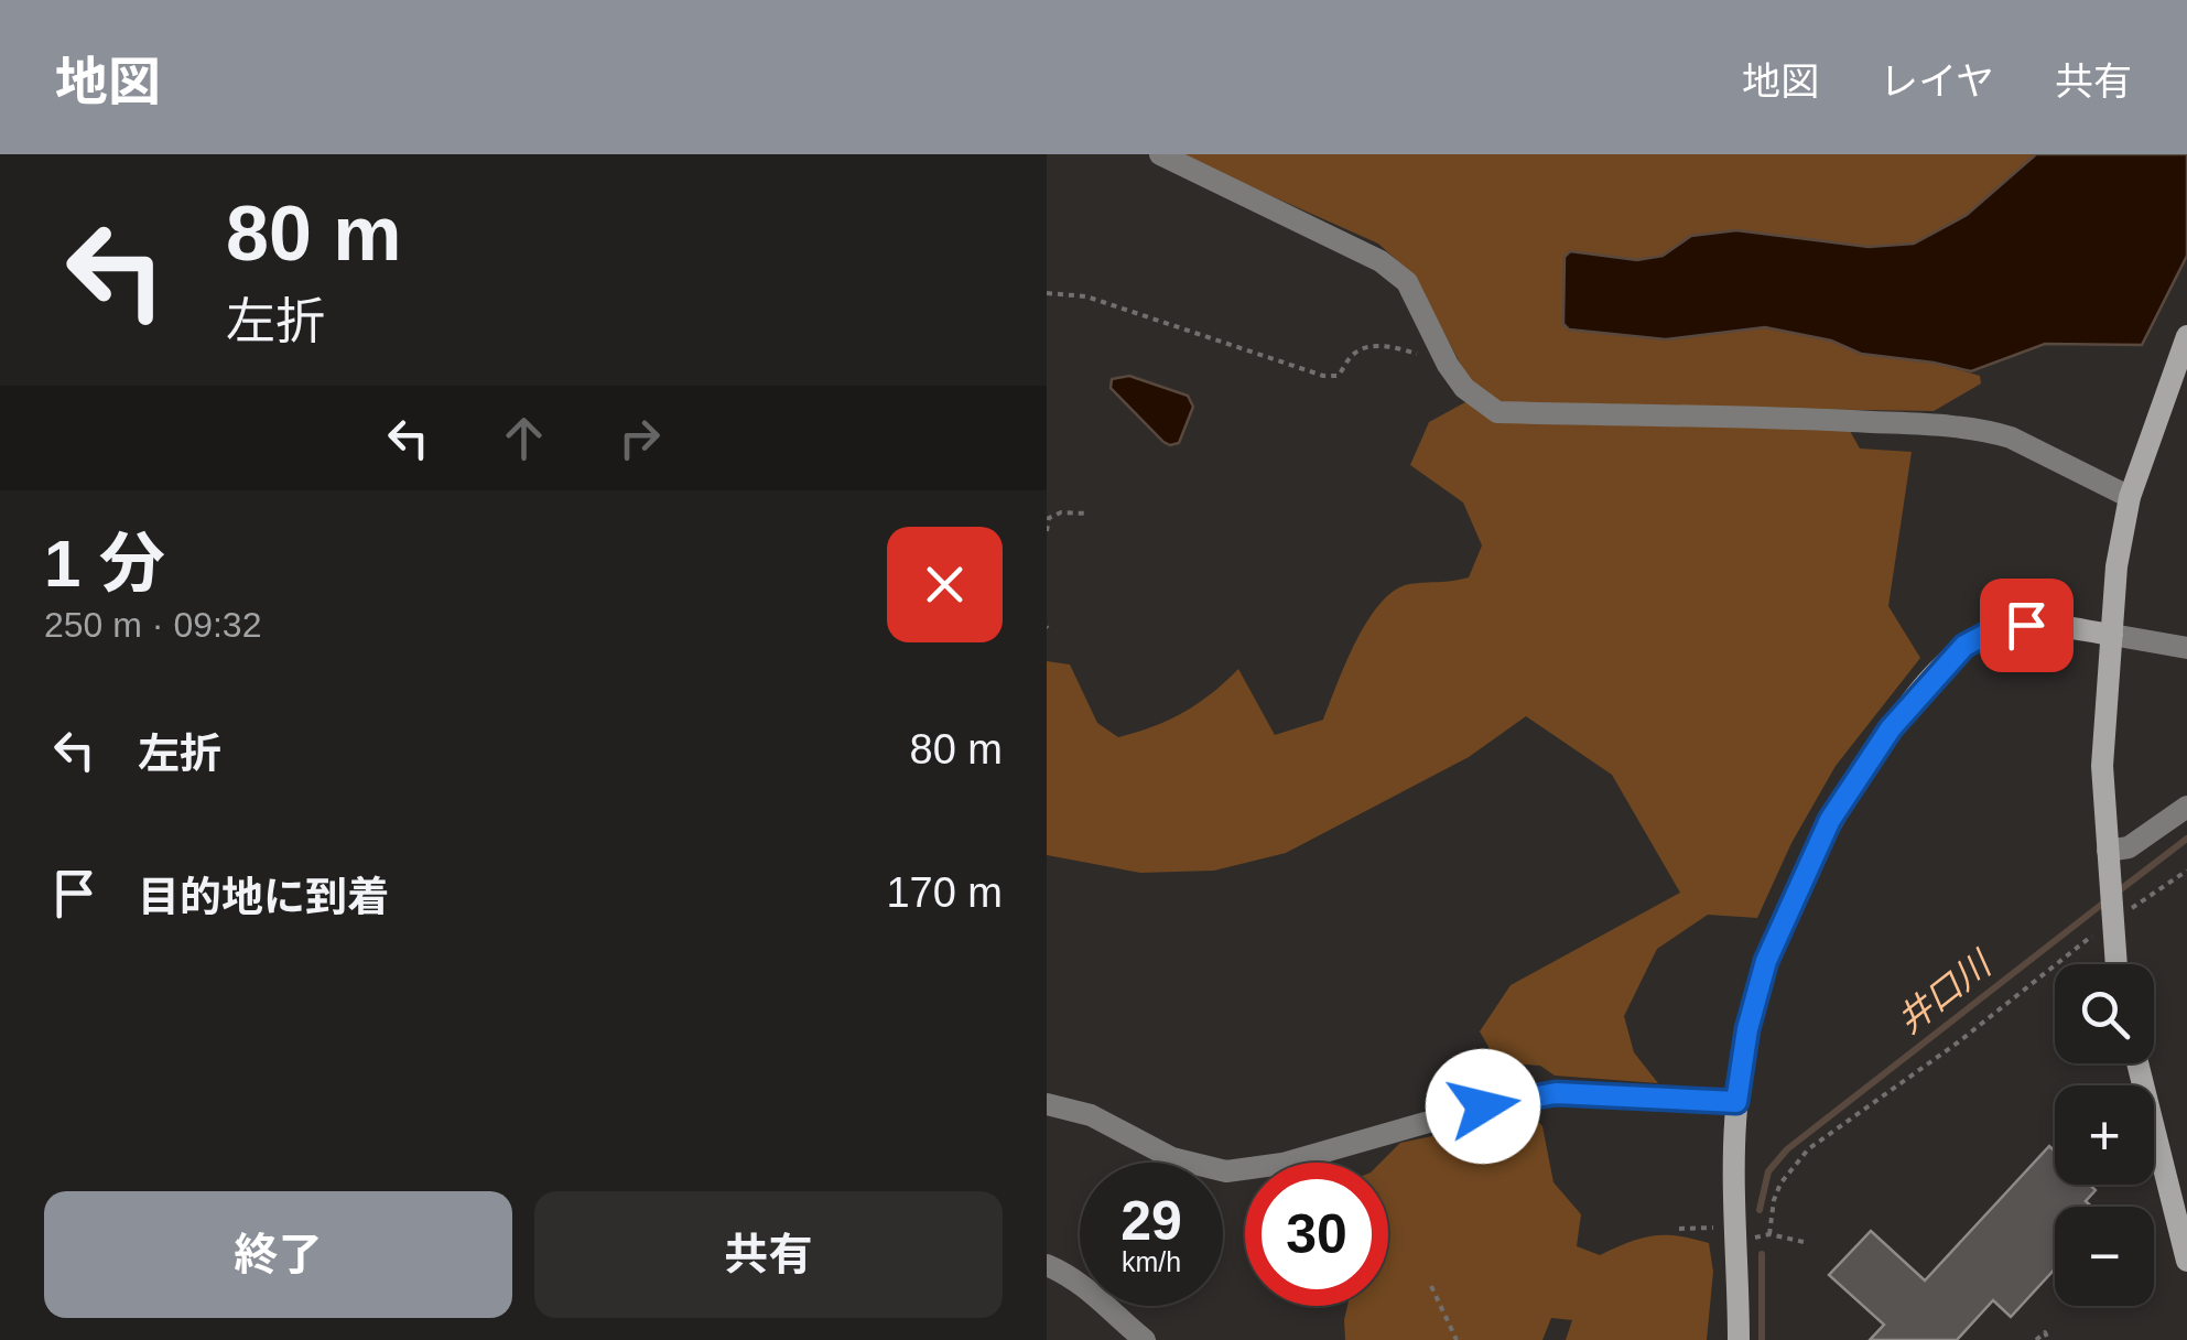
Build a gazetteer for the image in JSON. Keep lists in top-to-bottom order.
{
  "water": ["井口川"],
  "page": {
    "header": "地図",
    "nav": ["地図", "レイヤ", "共有"],
    "turn": ["80 m", "左折"],
    "heading": ["1 分", "250 m · 09:32"],
    "list": [
      {
        "name": "左折",
        "value": "80 m"
      },
      {
        "name": "目的地に到着",
        "value": "170 m"
      }
    ],
    "map_buttons": ["+", "−"],
    "speed": "29 km/h",
    "limit": "30",
    "buttons": ["終了", "共有"]
  }
}
